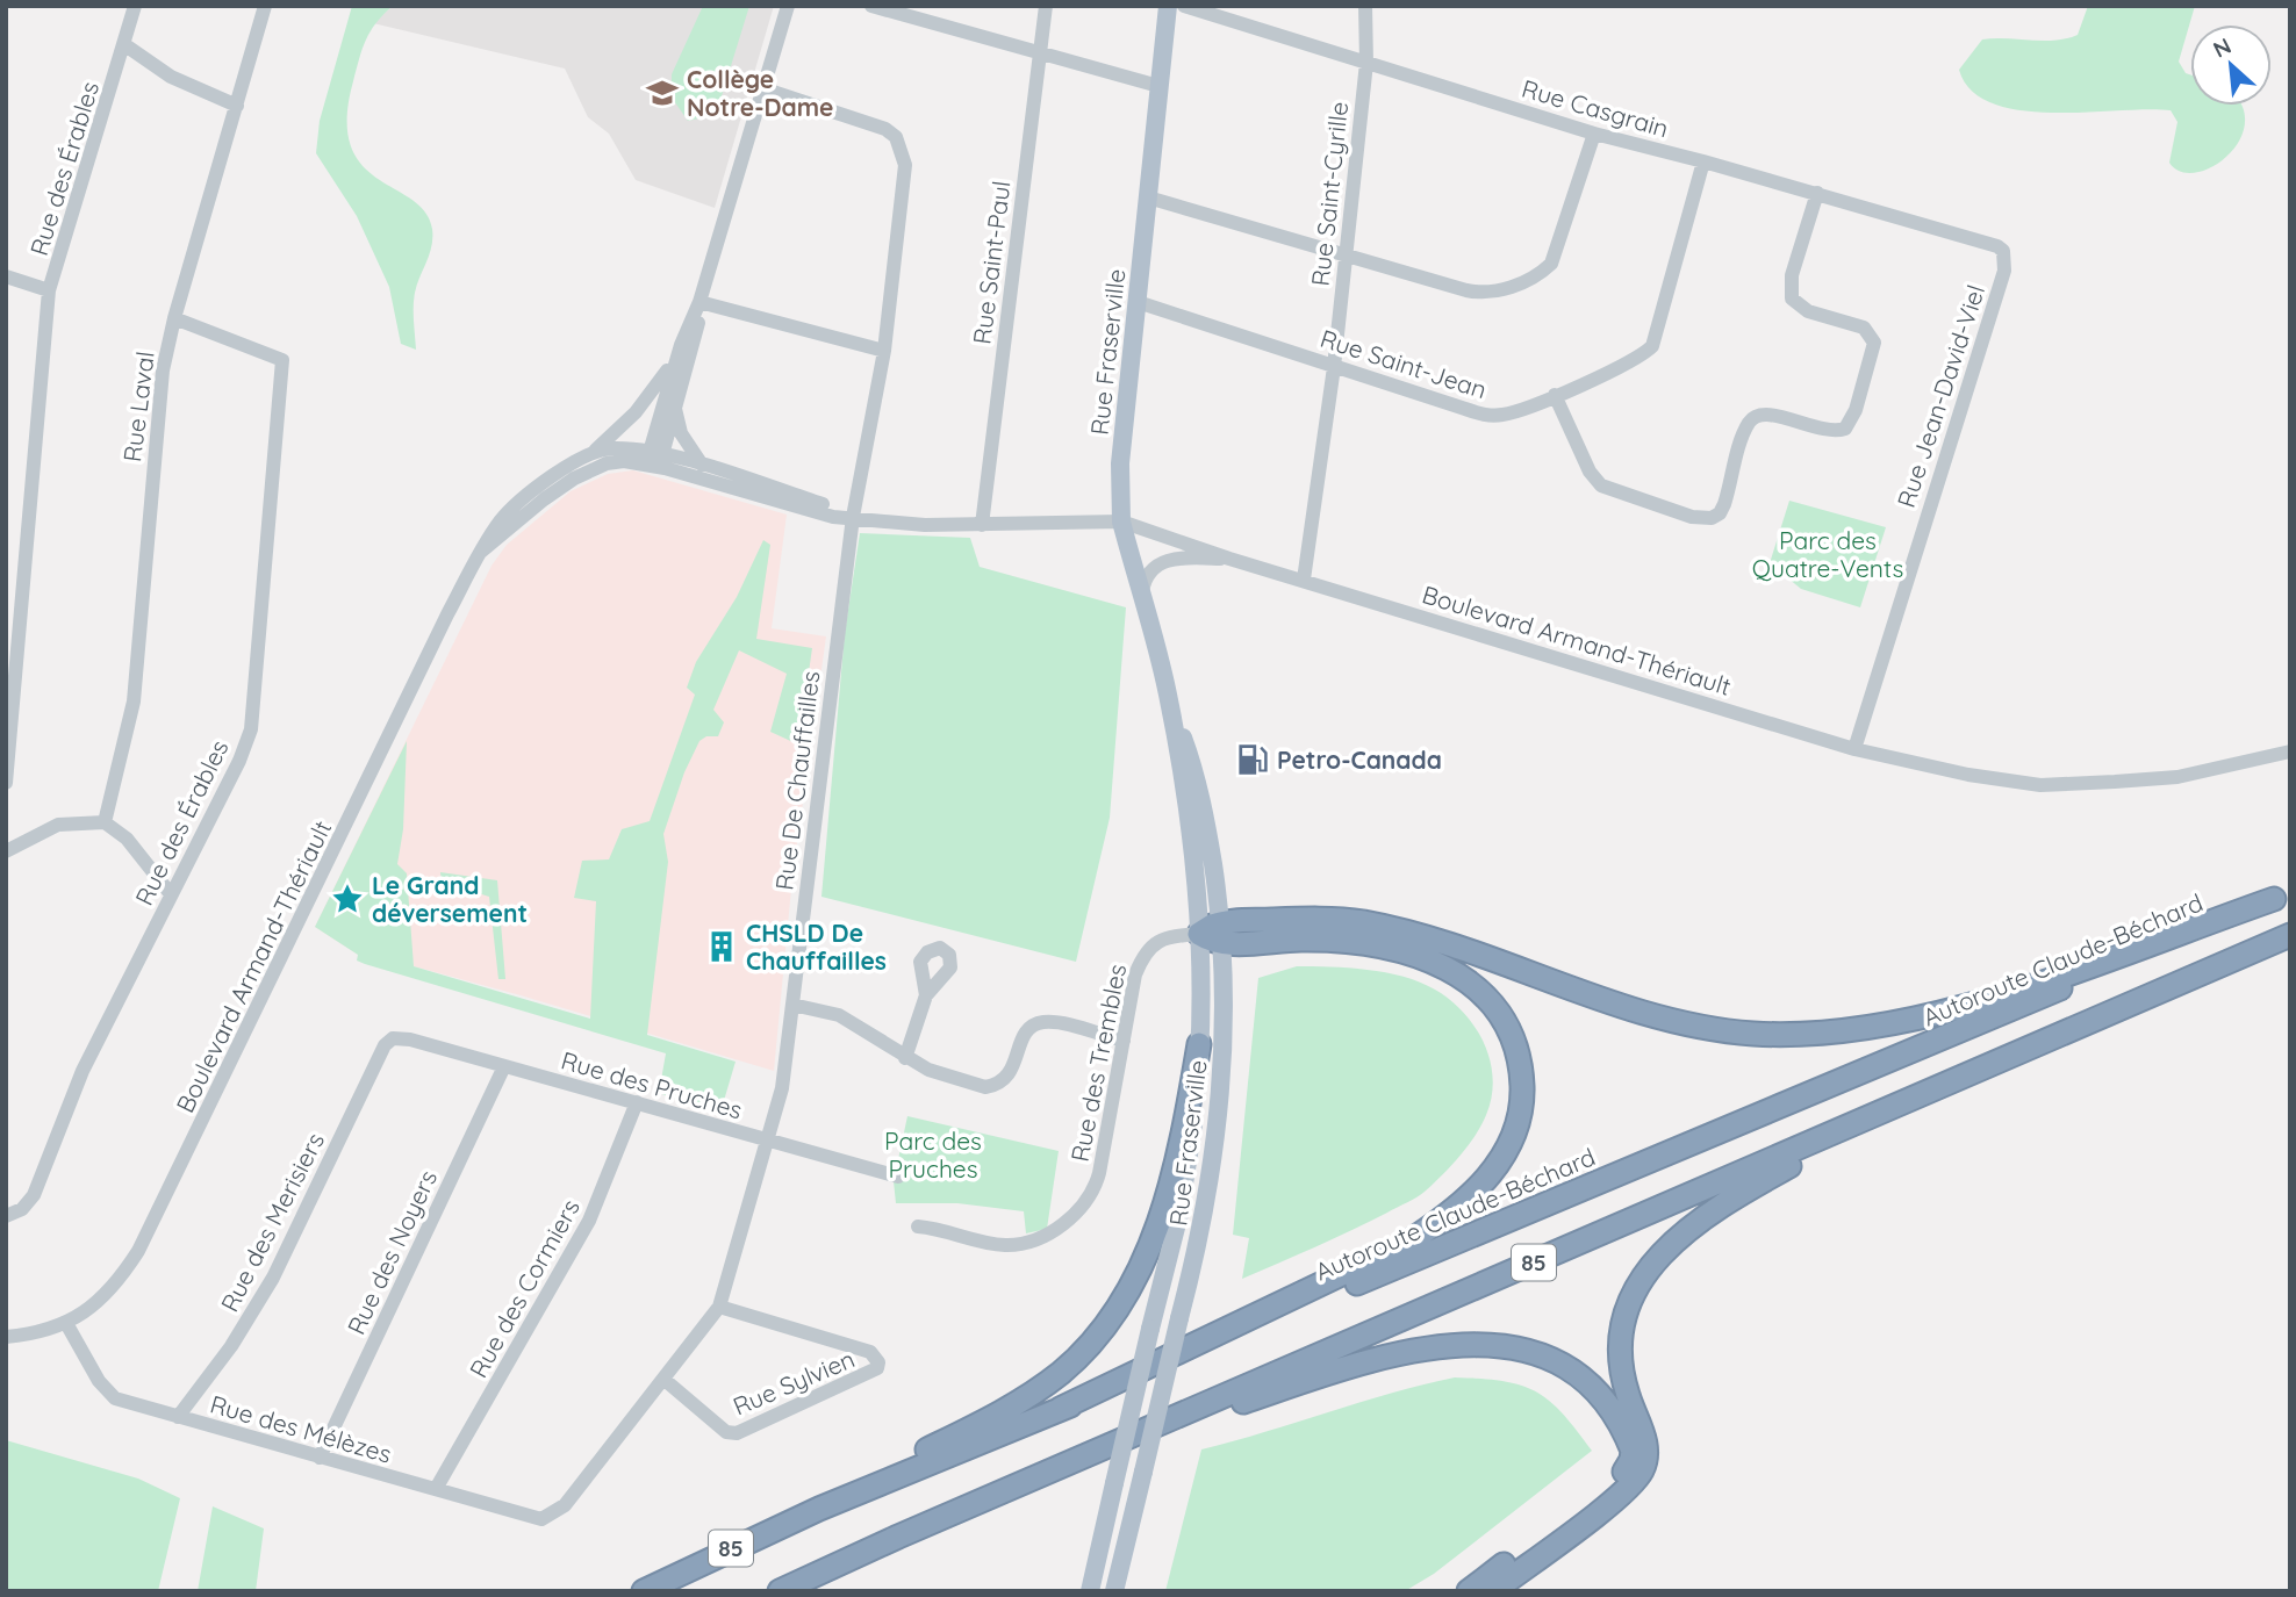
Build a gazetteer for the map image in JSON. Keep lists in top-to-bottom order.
{
  "streets": {
    "highway": ["Autoroute Claude-Béchard", "85"],
    "main road": ["Rue Fraserville"],
    "street": [
      "Rue Casgrain",
      "Rue des Érables",
      "Rue Saint-Cyrille",
      "Rue Saint-Paul",
      "Rue Saint-Jean",
      "Rue Jean-David-Viel",
      "Rue Laval",
      "Boulevard Armand-Thériault",
      "Rue De Chauffailles",
      "Rue des Trembles",
      "Rue des Pruches",
      "Rue des Merisiers",
      "Rue des Noyers",
      "Rue des Cormiers",
      "Rue Sylvien",
      "Rue des Mélèzes"
    ]
  },
  "crossings": [
    ["Rue Casgrain", "Rue Saint-Cyrille"],
    ["Rue Casgrain", "Rue Saint-Jean"],
    ["Rue Casgrain", "Rue Jean-David-Viel"],
    ["Rue des Érables", "Rue Laval"],
    ["Rue Saint-Cyrille", "Rue Saint-Jean"],
    ["Rue Saint-Cyrille", "Boulevard Armand-Thériault"],
    ["Rue Saint-Paul", "Boulevard Armand-Thériault"],
    ["Rue Fraserville", "Rue Saint-Jean"],
    ["Rue Fraserville", "Boulevard Armand-Thériault"],
    ["Rue Fraserville", "Rue des Trembles"],
    ["Rue Jean-David-Viel", "Boulevard Armand-Thériault"],
    ["Boulevard Armand-Thériault", "Rue De Chauffailles"],
    ["Boulevard Armand-Thériault", "Rue des Mélèzes"],
    ["Rue De Chauffailles", "Rue des Pruches"],
    ["Rue De Chauffailles", "Rue Sylvien"],
    ["Rue De Chauffailles", "Rue des Mélèzes"],
    ["Rue des Pruches", "Rue des Merisiers"],
    ["Rue des Pruches", "Rue des Noyers"],
    ["Rue des Pruches", "Rue des Cormiers"],
    ["Rue des Merisiers", "Rue des Mélèzes"],
    ["Rue des Noyers", "Rue des Mélèzes"],
    ["Rue des Cormiers", "Rue des Mélèzes"]
  ],
  "parks": ["Parc des Quatre-Vents", "Parc des Pruches"],
  "places": {
    "school or university": ["Collège Notre-Dame"],
    "fuel station": ["Petro-Canada"],
    "place": ["Le Grand déversement"],
    "building": ["CHSLD De Chauffailles"]
  },
  "north": "top left"
}
